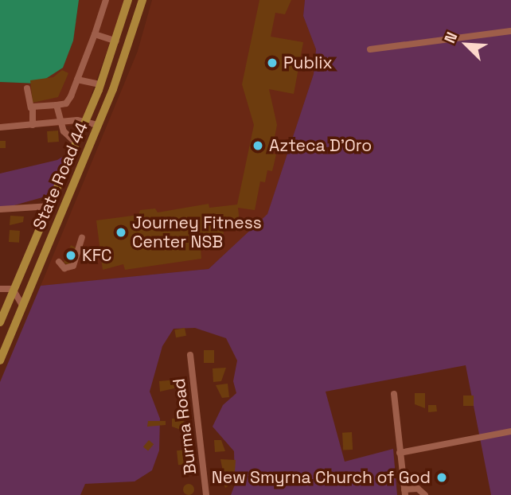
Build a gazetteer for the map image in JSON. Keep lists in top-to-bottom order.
{
  "streets": {
    "main road": ["State Road 44"],
    "street": ["Burma Road"]
  },
  "places": [
    "Publix",
    "Azteca D'Oro",
    "Journey Fitness Center NSB",
    "KFC",
    "New Smyrna Church of God"
  ],
  "north": "top left"
}
